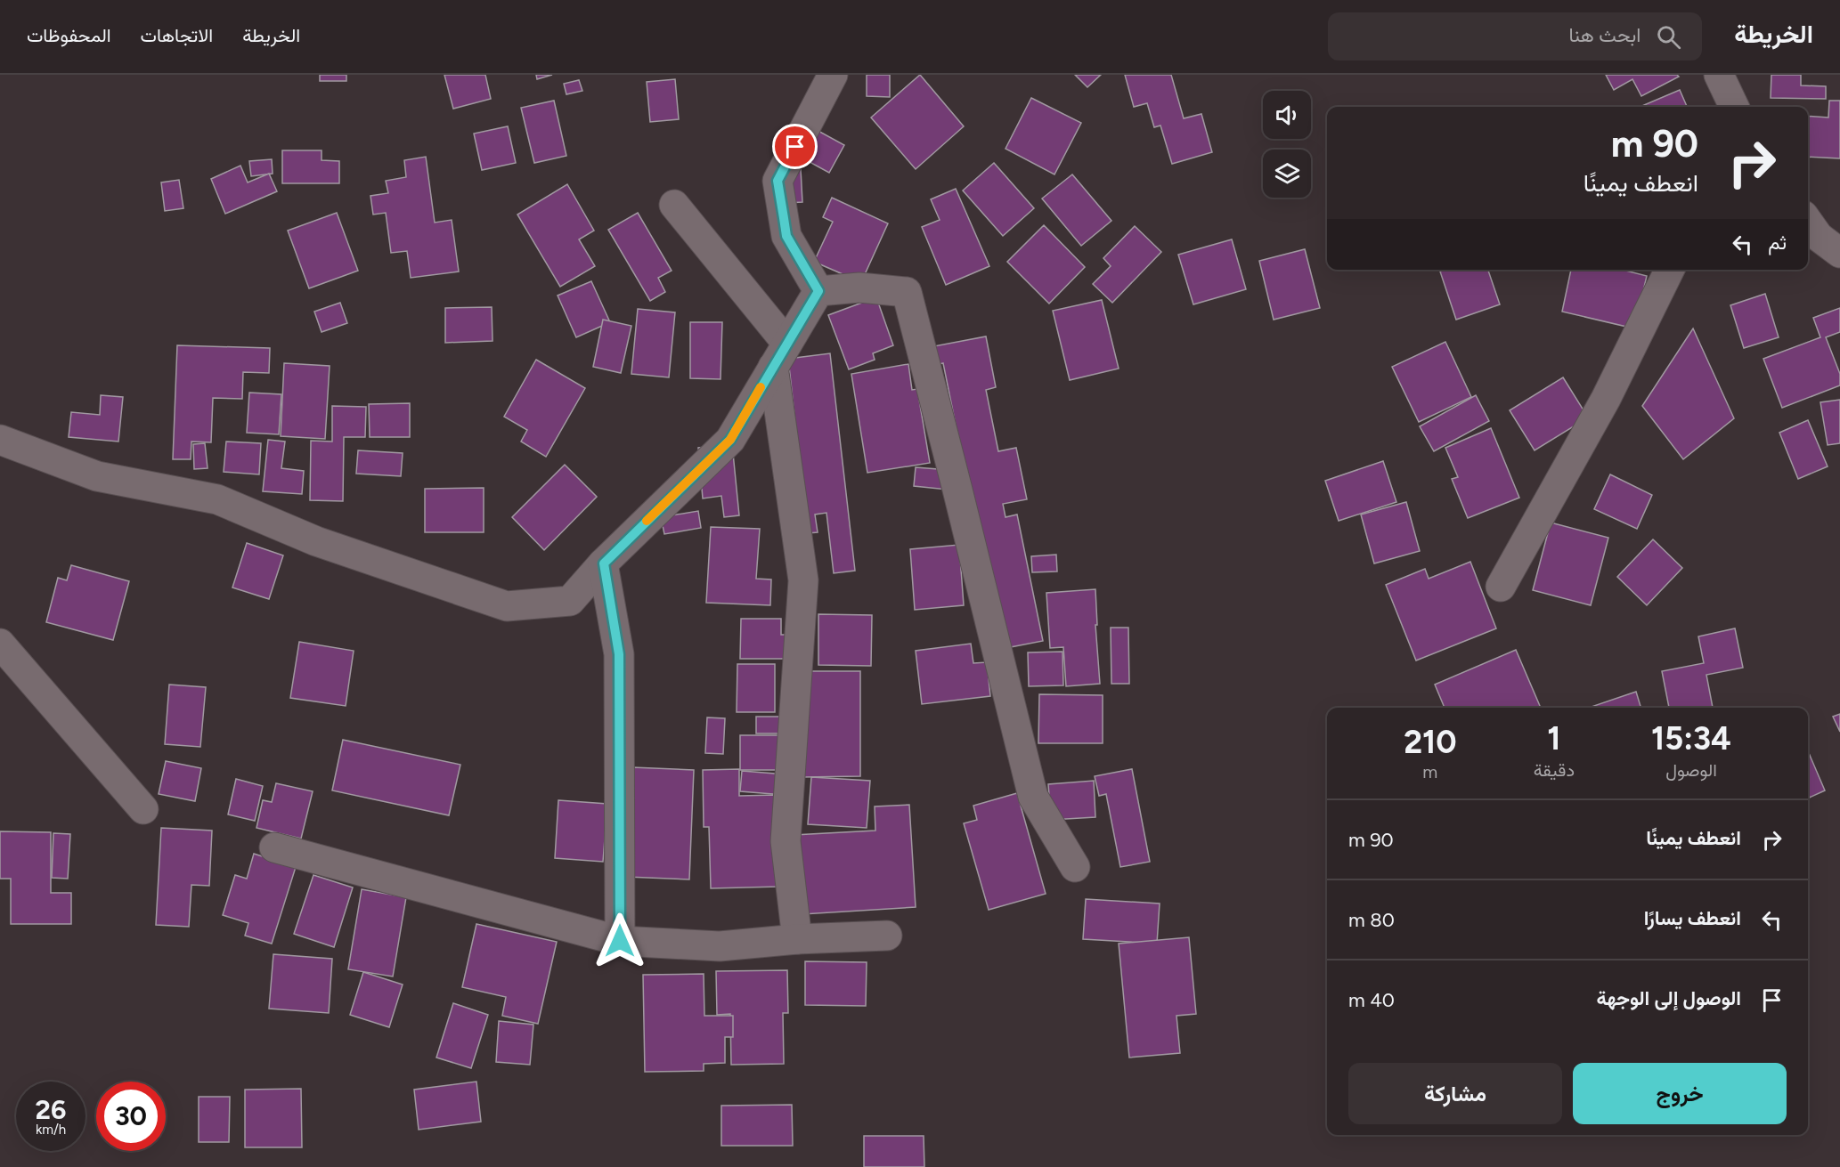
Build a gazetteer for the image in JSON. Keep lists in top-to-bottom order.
{
  "page": {
    "header": "الخريطة",
    "search": "ابحث هنا",
    "nav": ["الخريطة", "الاتجاهات", "المحفوظات"],
    "turn": ["90 m", "انعطف يمينًا"],
    "then": "ثم",
    "eta": [
      "15:34",
      "الوصول",
      "1",
      "دقيقة",
      "210",
      "m"
    ],
    "list": [
      {
        "name": "انعطف يمينًا",
        "value": "90 m"
      },
      {
        "name": "انعطف يسارًا",
        "value": "80 m"
      },
      {
        "name": "الوصول إلى الوجهة",
        "value": "40 m"
      }
    ],
    "buttons": ["خروج", "مشاركة"],
    "speed": "26 km/h",
    "limit": "30"
  }
}
